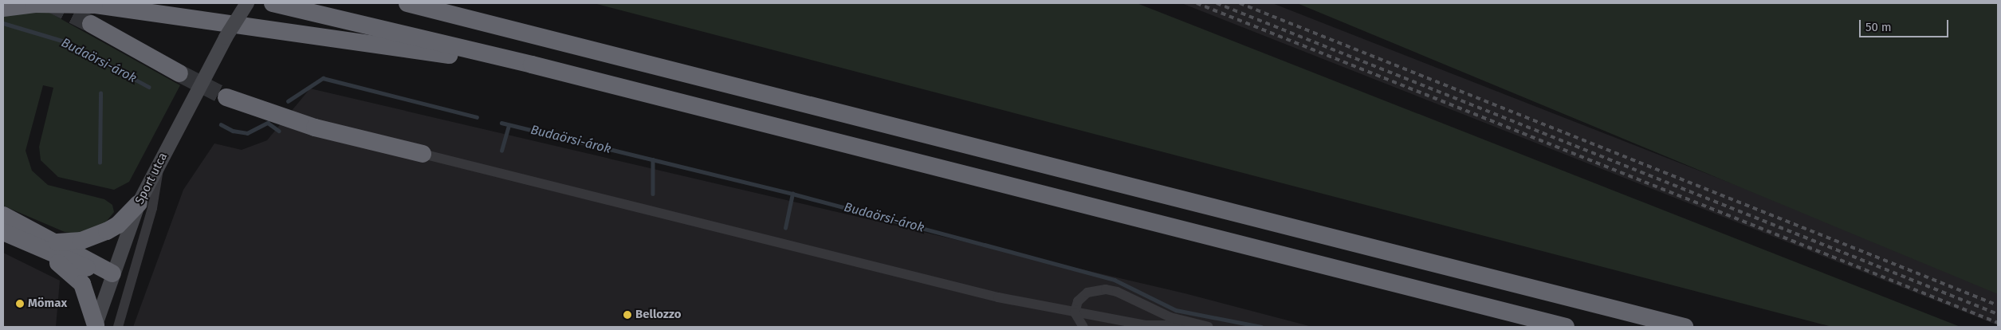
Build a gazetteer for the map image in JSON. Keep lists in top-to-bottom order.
{
  "streets": {
    "main road": ["Sport utca"]
  },
  "water": ["Budaörsi-árok"],
  "places": ["Mömax", "Bellozzo"],
  "scale_bar": "50 m"
}
